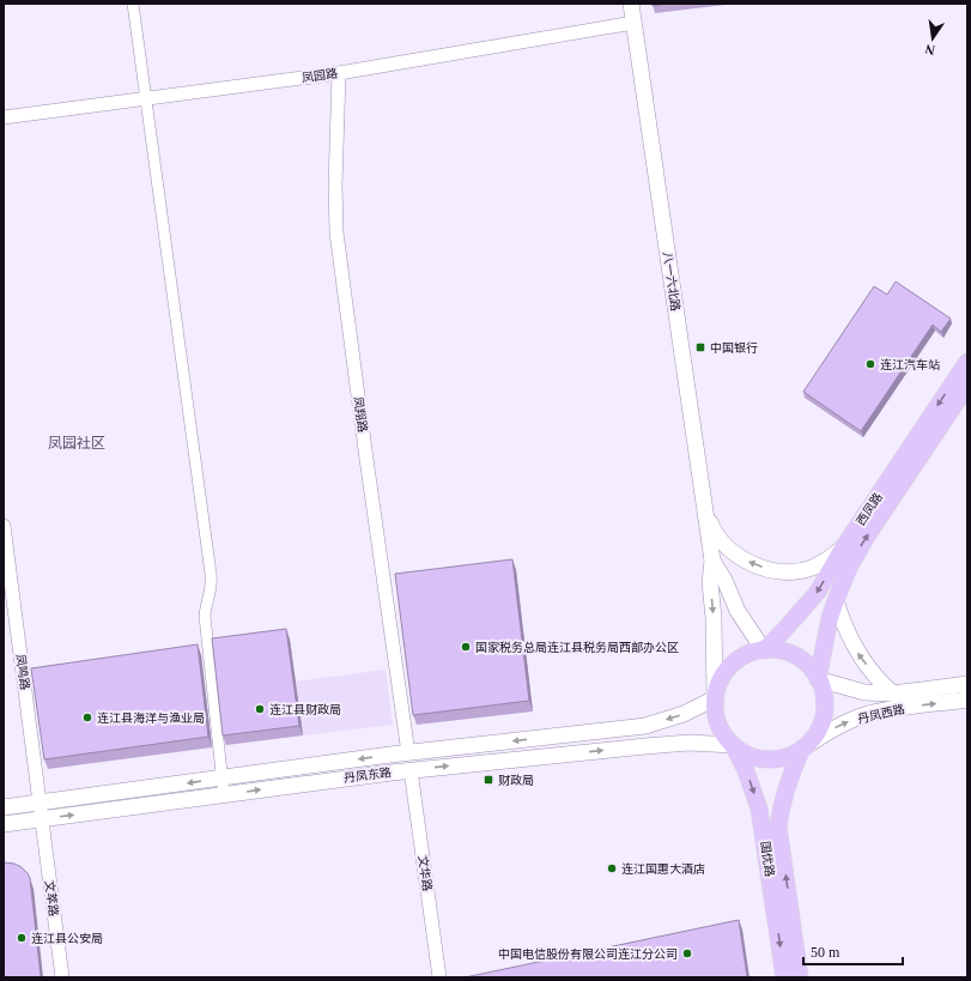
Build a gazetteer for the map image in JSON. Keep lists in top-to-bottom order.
{
  "streets": {
    "main road": [
      "八一六北路",
      "西凤路",
      "丹凤西路",
      "丹凤东路",
      "国优路"
    ],
    "street": [
      "凤园路",
      "凤翔路",
      "凤鸣路",
      "文华路",
      "文萃路"
    ]
  },
  "crossings": [
    ["凤园路", "八一六北路"],
    ["凤园路", "凤翔路"],
    ["八一六北路", "西凤路"],
    ["八一六北路", "丹凤西路"],
    ["八一六北路", "丹凤东路"],
    ["八一六北路", "国优路"],
    ["凤翔路", "丹凤东路"],
    ["西凤路", "丹凤西路"],
    ["西凤路", "丹凤东路"],
    ["西凤路", "国优路"],
    ["凤鸣路", "丹凤东路"],
    ["凤鸣路", "文萃路"],
    ["丹凤西路", "丹凤东路"],
    ["丹凤西路", "国优路"],
    ["丹凤东路", "国优路"],
    ["丹凤东路", "文华路"],
    ["丹凤东路", "文萃路"]
  ],
  "districts": ["凤园社区"],
  "places": {
    "transit": ["中国银行", "财政局"],
    "other": [
      "连江汽车站",
      "国家税务总局连江县税务局西部办公区",
      "连江县财政局",
      "连江县海洋与渔业局",
      "连江国惠大酒店",
      "连江县公安局",
      "中国电信股份有限公司连江分公司"
    ]
  },
  "scale_bar": "50 m",
  "north": "bottom"
}
